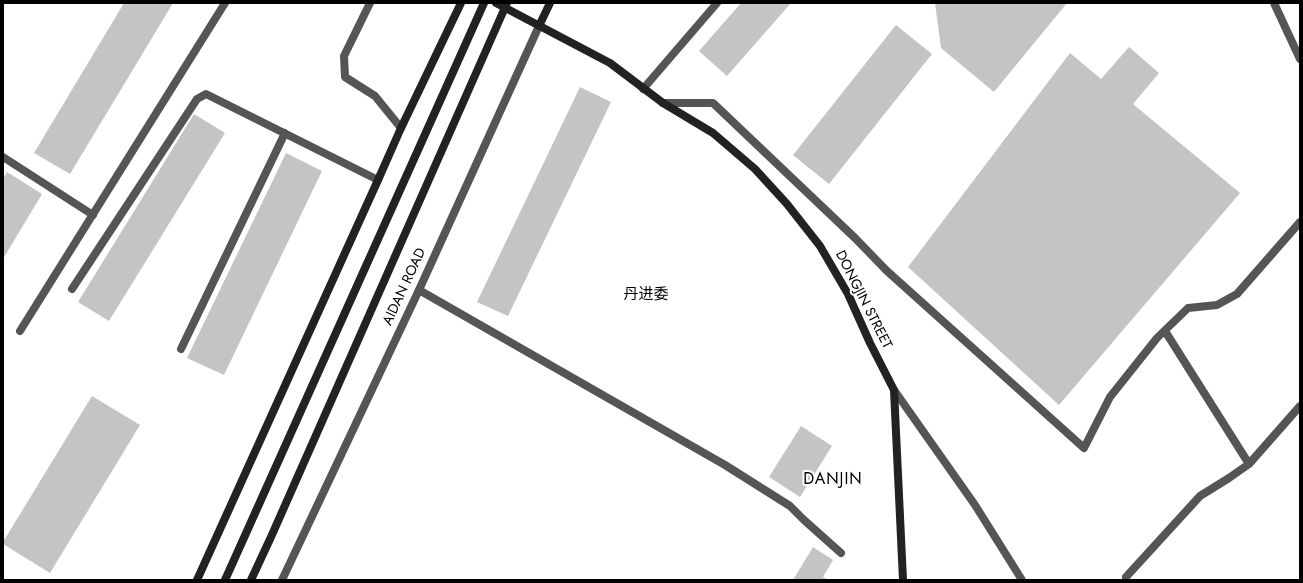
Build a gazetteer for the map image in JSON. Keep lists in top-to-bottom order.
{
  "streets": {
    "street": ["AIDAN ROAD", "DONGJIN STREET"]
  },
  "crossings": [
    ["AIDAN ROAD", "DONGJIN STREET"]
  ],
  "districts": ["丹进委", "DANJIN"]
}
